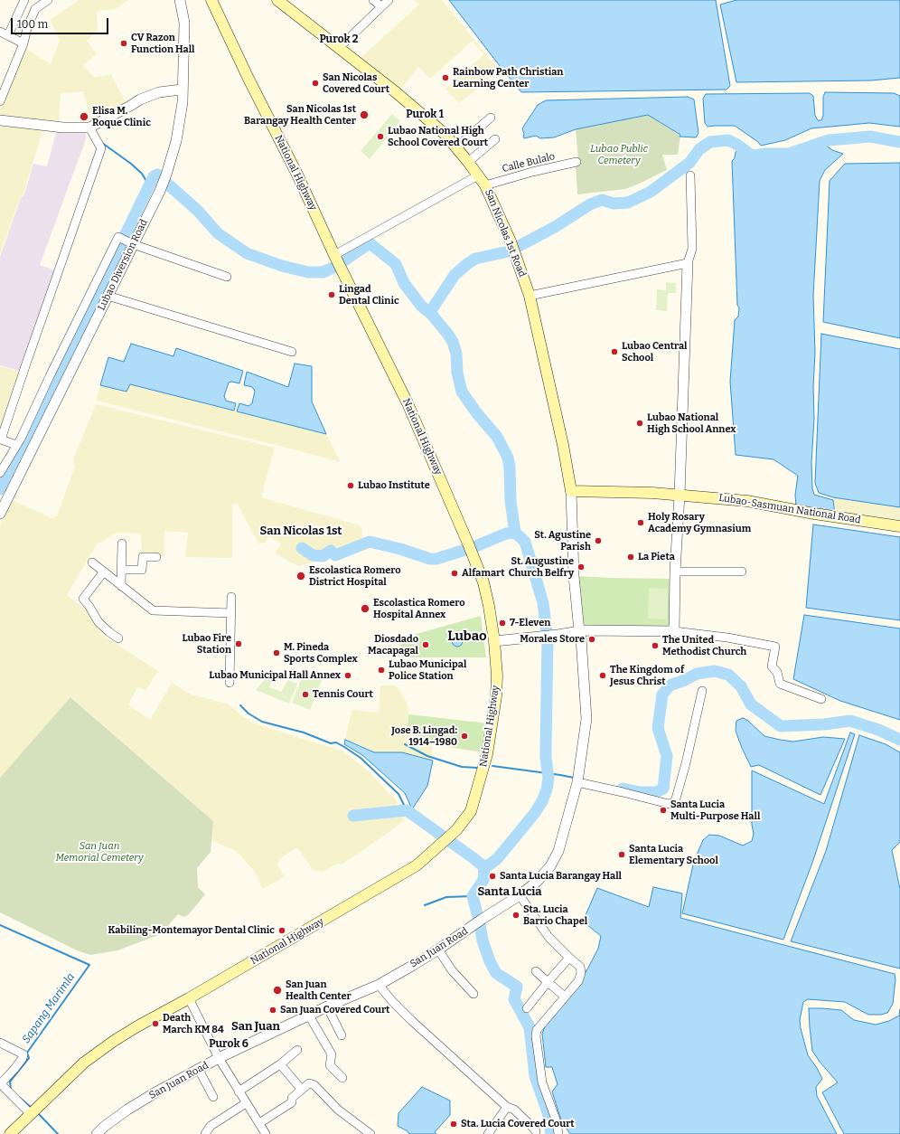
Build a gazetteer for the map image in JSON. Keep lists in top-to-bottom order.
{
  "streets": {
    "main road": ["National Highway", "San Nicolas 1st Road", "Lubao-Sasmuan National Road"],
    "street": ["Calle Bulalo", "Lubao Diversion Road", "San Juan Road"]
  },
  "crossings": [
    ["Calle Bulalo", "San Nicolas 1st Road"],
    ["San Nicolas 1st Road", "Lubao-Sasmuan National Road"],
    ["San Nicolas 1st Road", "San Juan Road"],
    ["Lubao-Sasmuan National Road", "San Juan Road"]
  ],
  "districts": [
    "Purok 2",
    "Purok 1",
    "San Nicolas 1st",
    "Lubao",
    "Santa Lucia",
    "San Juan",
    "Purok 6"
  ],
  "water": ["Sapang Marimla"],
  "parks": ["Lubao Public Cemetery", "San Juan Memorial Cemetery"],
  "places": [
    "CV Razon Function Hall",
    "Rainbow Path Christian Learning Center",
    "San Nicolas Covered Court",
    "San Nicolas 1st Barangay Health Center",
    "Elisa M. Roque Clinic",
    "Lubao National High School Covered Court",
    "Lingad Dental Clinic",
    "Lubao Central School",
    "Lubao National High School Annex",
    "Lubao Institute",
    "Holy Rosary Academy Gymnasium",
    "St. Agustine Parish",
    "La Pieta",
    "St. Augustine Church Belfry",
    "Alfamart",
    "Escolastica Romero District Hospital",
    "Escolastica Romero Hospital Annex",
    "7-Eleven",
    "Morales Store",
    "Lubao Fire Station",
    "Diosdado Macapagal",
    "The United Methodist Church",
    "M. Pineda Sports Complex",
    "Lubao Municipal Police Station",
    "Lubao Municipal Hall Annex",
    "The Kingdom of Jesus Christ",
    "Tennis Court",
    "Jose B. Lingad: 1914–1980",
    "Santa Lucia Multi-Purpose Hall",
    "Santa Lucia Elementary School",
    "Santa Lucia Barangay Hall",
    "Sta. Lucia Barrio Chapel",
    "Kabiling-Montemayor Dental Clinic",
    "San Juan Health Center",
    "San Juan Covered Court",
    "Death March KM 84",
    "Sta. Lucia Covered Court"
  ],
  "scale_bar": "100 m"
}
